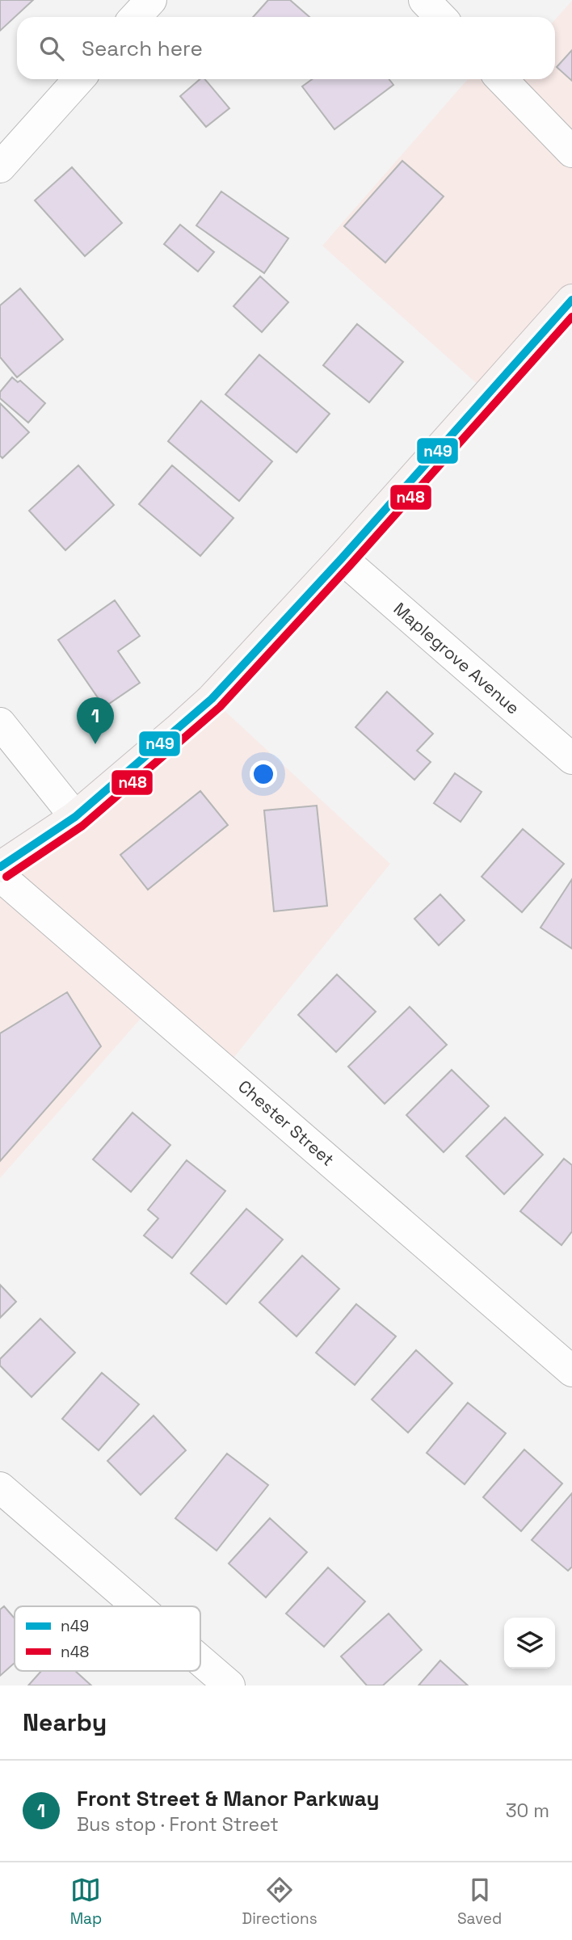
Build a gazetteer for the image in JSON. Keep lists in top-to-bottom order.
{
  "streets": {
    "street": ["Maplegrove Avenue", "Chester Street"]
  },
  "lines": ["transit line n49", "transit line n48"],
  "legend": ["n49", "n48"],
  "page": {
    "search": "Search here",
    "pins": "1",
    "heading": "Nearby",
    "list": [
      {
        "mark": "1",
        "name": "Front Street & Manor Parkway",
        "note": "Bus stop · Front Street",
        "value": "30 m"
      }
    ],
    "nav": ["Map", "Directions", "Saved"]
  }
}
